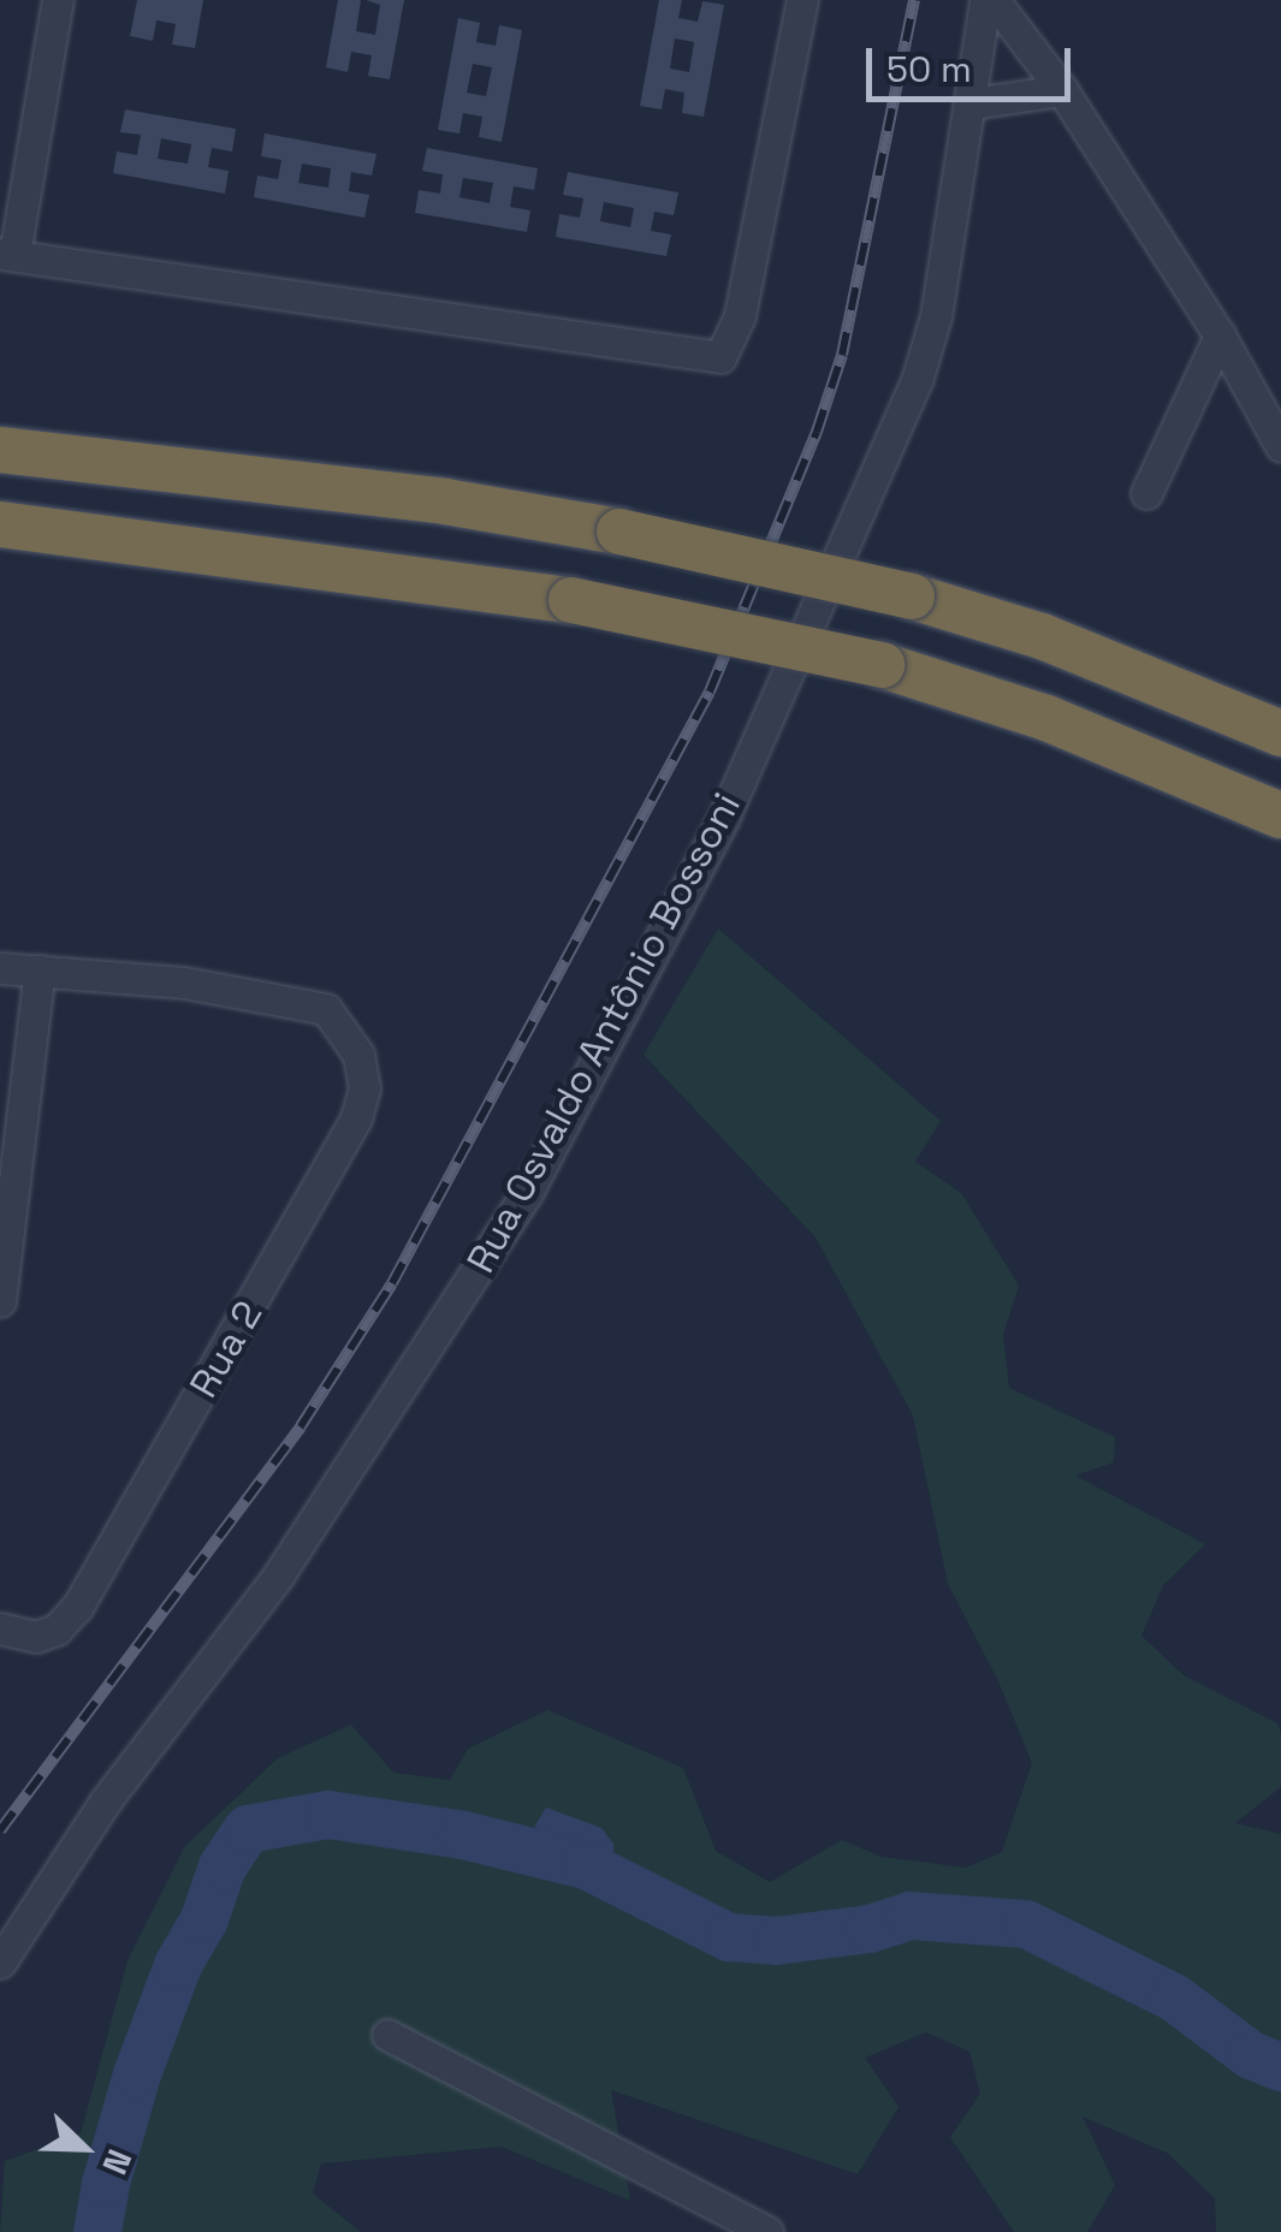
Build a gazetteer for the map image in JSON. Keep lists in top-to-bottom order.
{
  "streets": {
    "street": ["Rua Osvaldo Antônio Bossoni", "Rua 2"]
  },
  "scale_bar": "50 m",
  "north": "bottom right"
}
